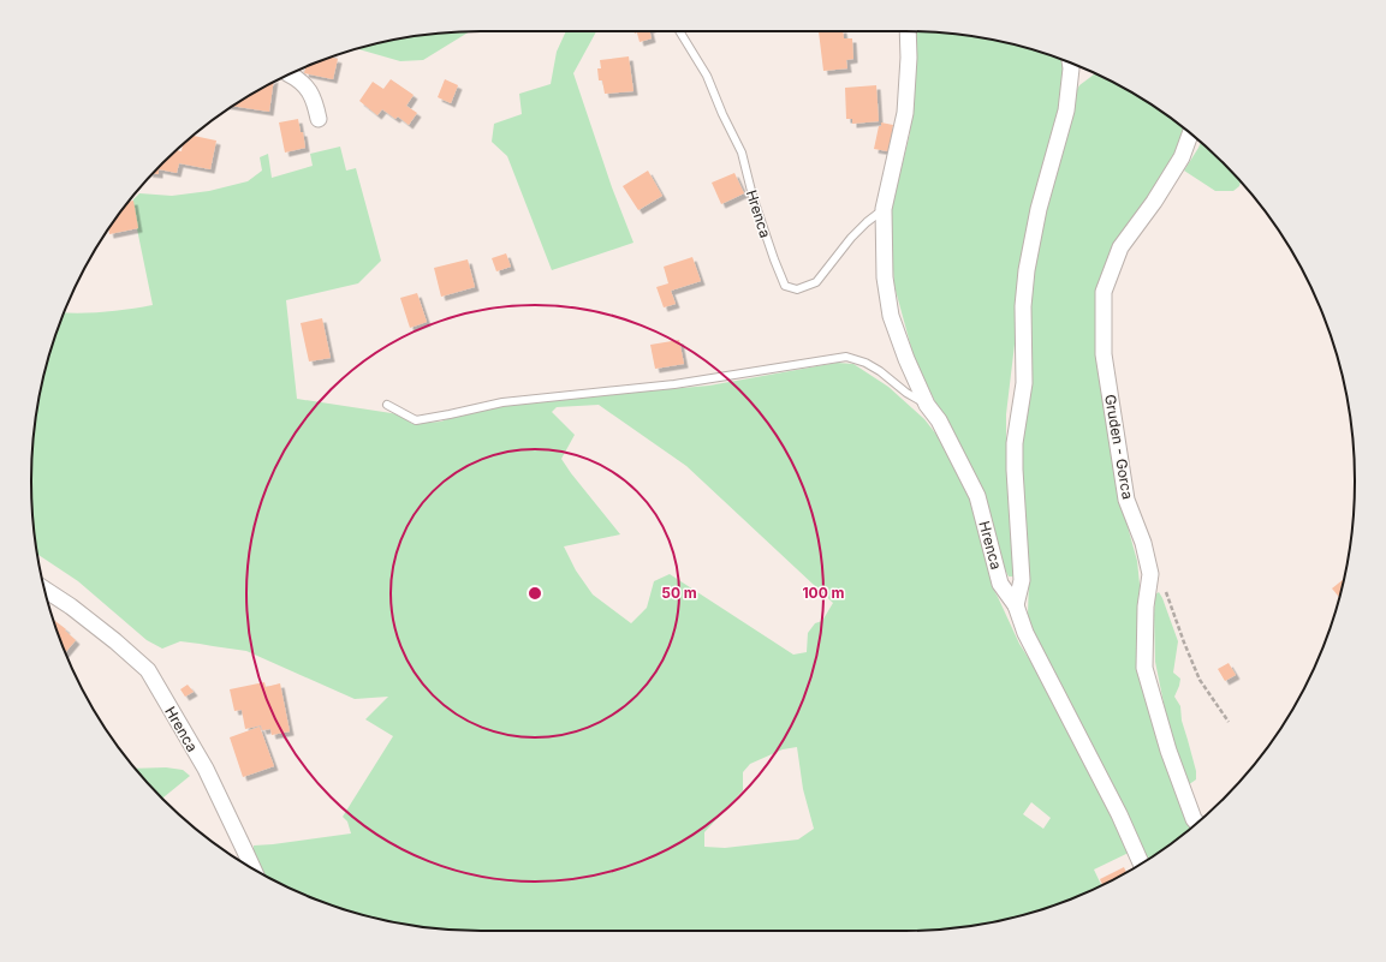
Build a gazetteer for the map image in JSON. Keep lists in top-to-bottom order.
{
  "streets": {
    "street": ["Hrenca", "Gruden - Gorca"]
  },
  "rings": ["50 m", "100 m"]
}
